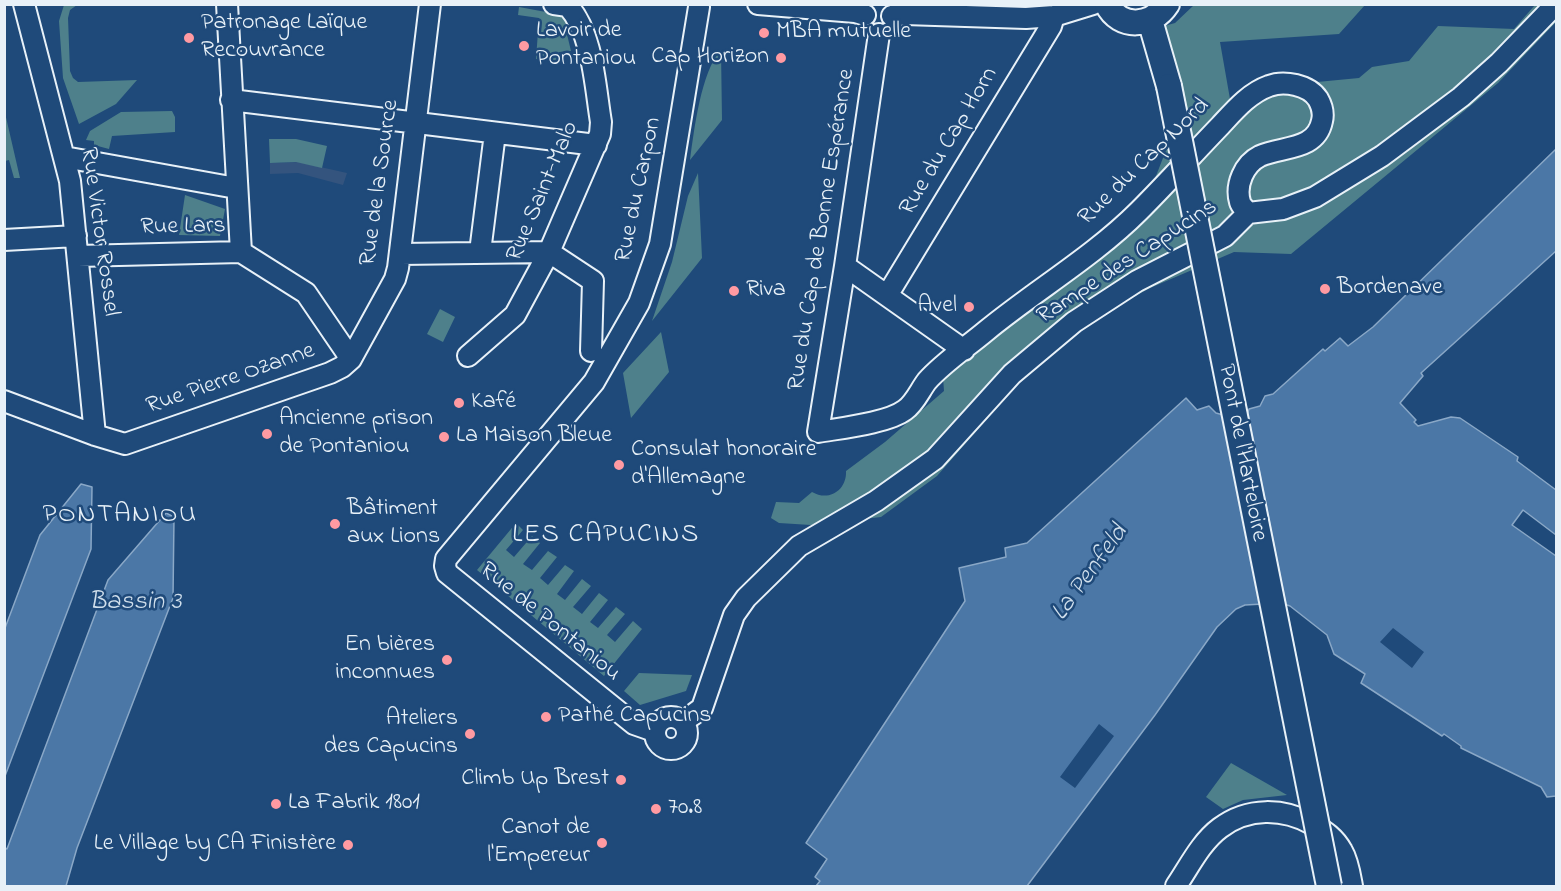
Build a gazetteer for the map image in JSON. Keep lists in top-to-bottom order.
{
  "streets": {
    "main road": ["Pont de l'Harteloire"],
    "street": [
      "Rue du Cap Horn",
      "Rue du Cap Nord",
      "Rue de la Source",
      "Rue du Carpon",
      "Rue Saint-Malo",
      "Rue Lars",
      "Rue du Cap de Bonne Espérance",
      "Rue Victor Rossel",
      "Rampe des Capucins",
      "Rue Pierre Ozanne",
      "Rue de Pontaniou"
    ]
  },
  "crossings": [
    ["Rue du Cap Nord", "Rue du Cap de Bonne Espérance"],
    ["Rue du Cap Nord", "Rampe des Capucins"],
    ["Rue de la Source", "Rue Lars"],
    ["Rue de la Source", "Rue Pierre Ozanne"],
    ["Rue du Carpon", "Rue de Pontaniou"],
    ["Rue Lars", "Rue Victor Rossel"],
    ["Rue Lars", "Rue Pierre Ozanne"],
    ["Rue Victor Rossel", "Rue Pierre Ozanne"],
    ["Rampe des Capucins", "Rue de Pontaniou"]
  ],
  "districts": ["PONTANIOU", "LES CAPUCINS"],
  "water": ["La Penfeld", "Bassin 3"],
  "places": [
    "MBA mutuelle",
    "Patronage Laïque Recouvrance",
    "Lavoir de Pontaniou",
    "Cap Horizon",
    "Bordenave",
    "Riva",
    "Avel",
    "Kafé",
    "Ancienne prison de Pontaniou",
    "La Maison Bleue",
    "Consulat honoraire d'Allemagne",
    "Bâtiment aux Lions",
    "En bières inconnues",
    "Pathé Capucins",
    "Ateliers des Capucins",
    "Climb Up Brest",
    "La Fabrik 1801",
    "70.8",
    "Canot de l'Empereur",
    "Le Village by CA Finistère"
  ]
}
